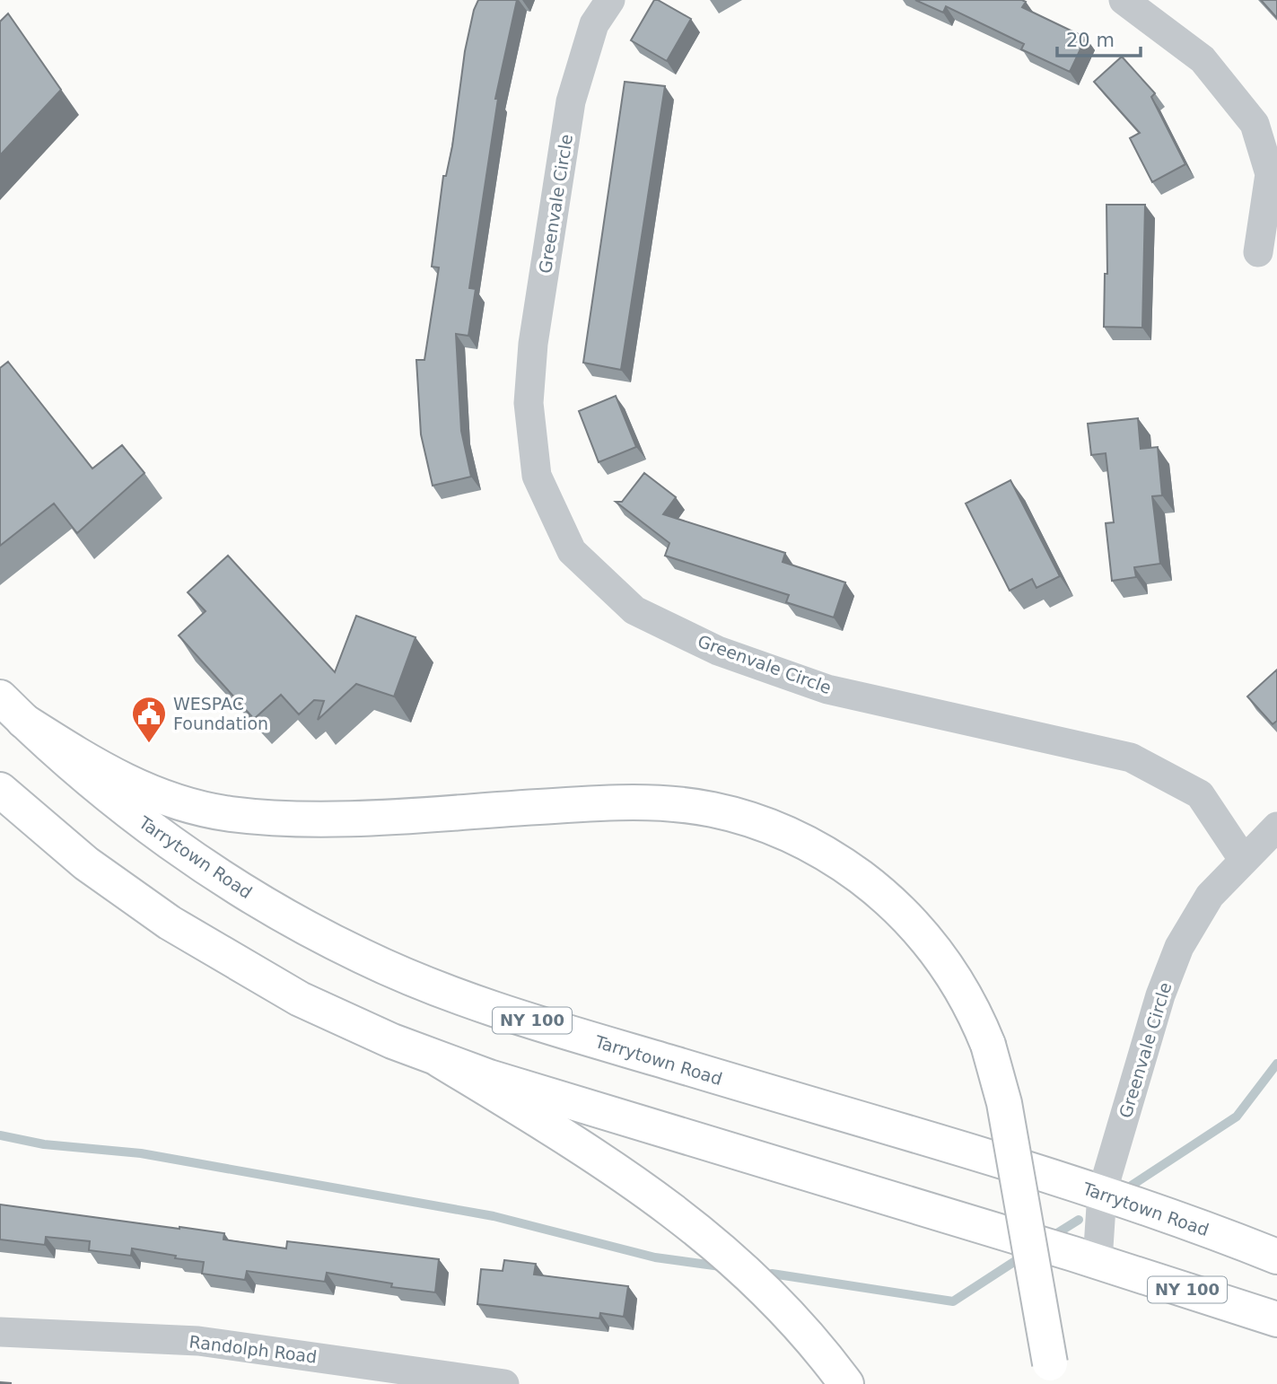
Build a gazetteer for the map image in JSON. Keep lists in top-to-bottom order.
{
  "streets": {
    "main road": ["Tarrytown Road", "NY 100"],
    "street": ["Greenvale Circle", "Randolph Road"]
  },
  "crossings": [
    ["Greenvale Circle", "Tarrytown Road"],
    ["Greenvale Circle", "NY 100"]
  ],
  "places": {
    "public building": ["WESPAC Foundation"]
  },
  "scale_bar": "20 m"
}
